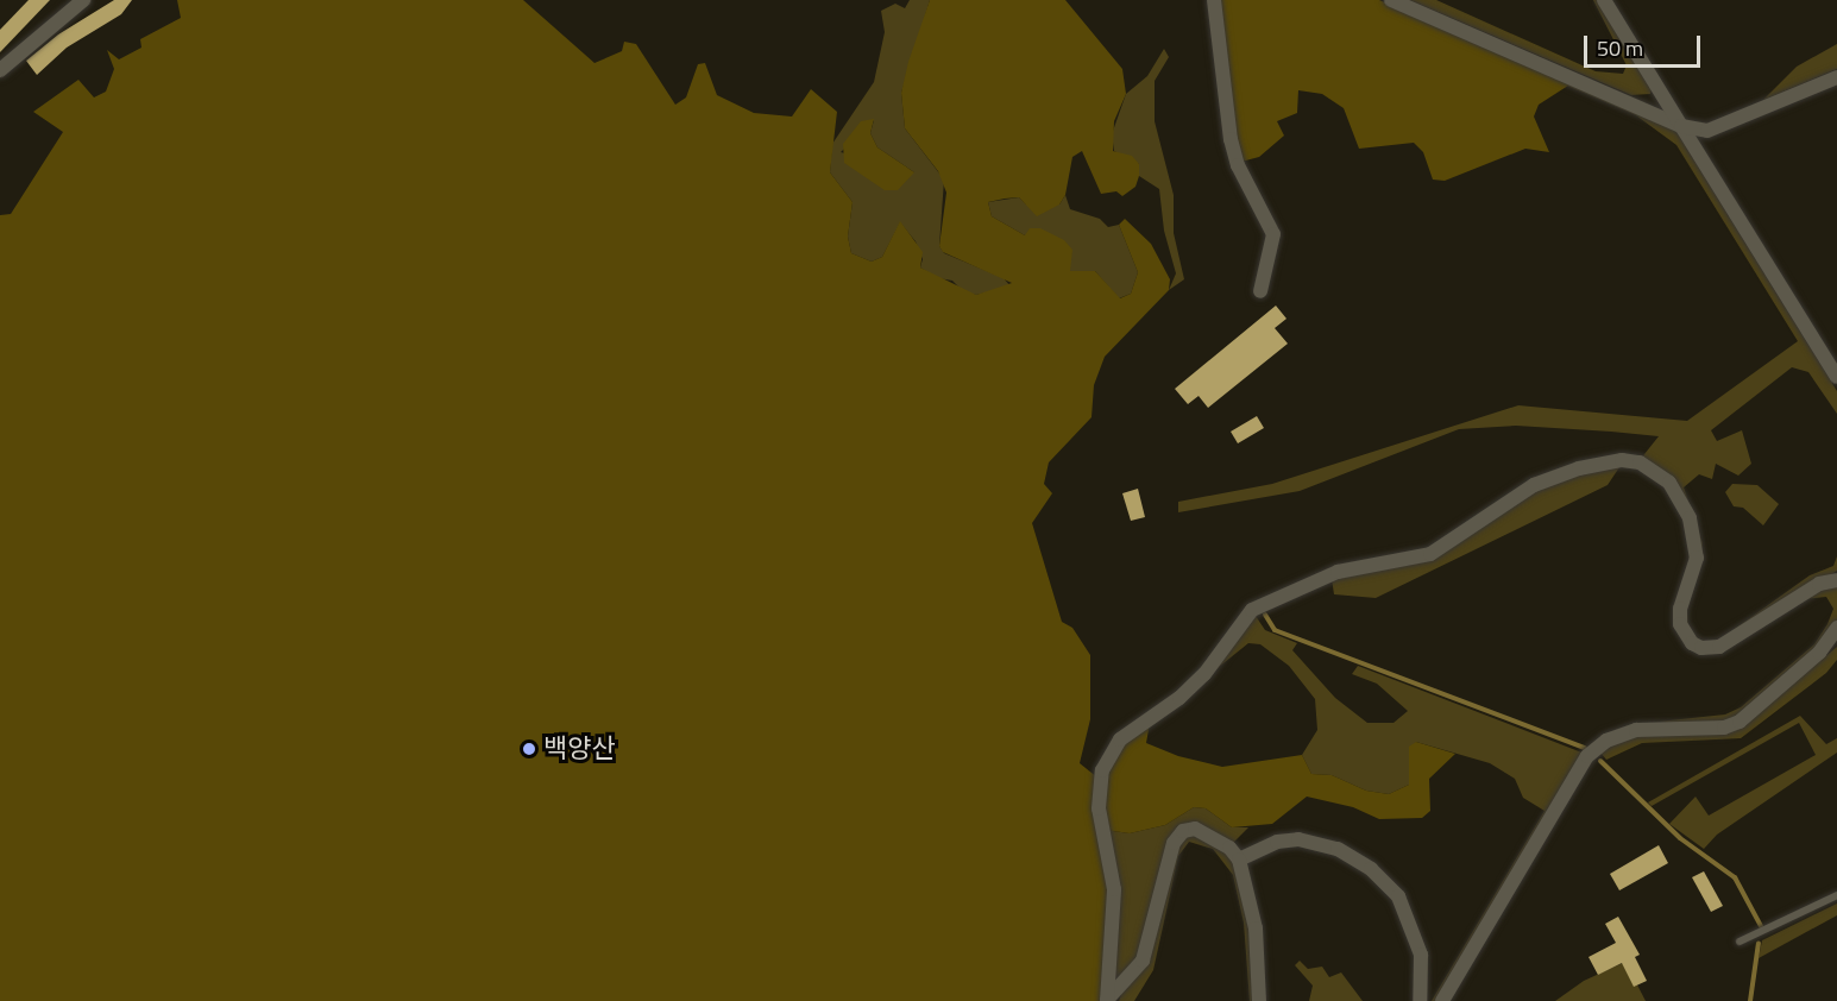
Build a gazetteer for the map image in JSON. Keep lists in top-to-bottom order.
{
  "places": ["백양산"],
  "scale_bar": "50 m"
}
